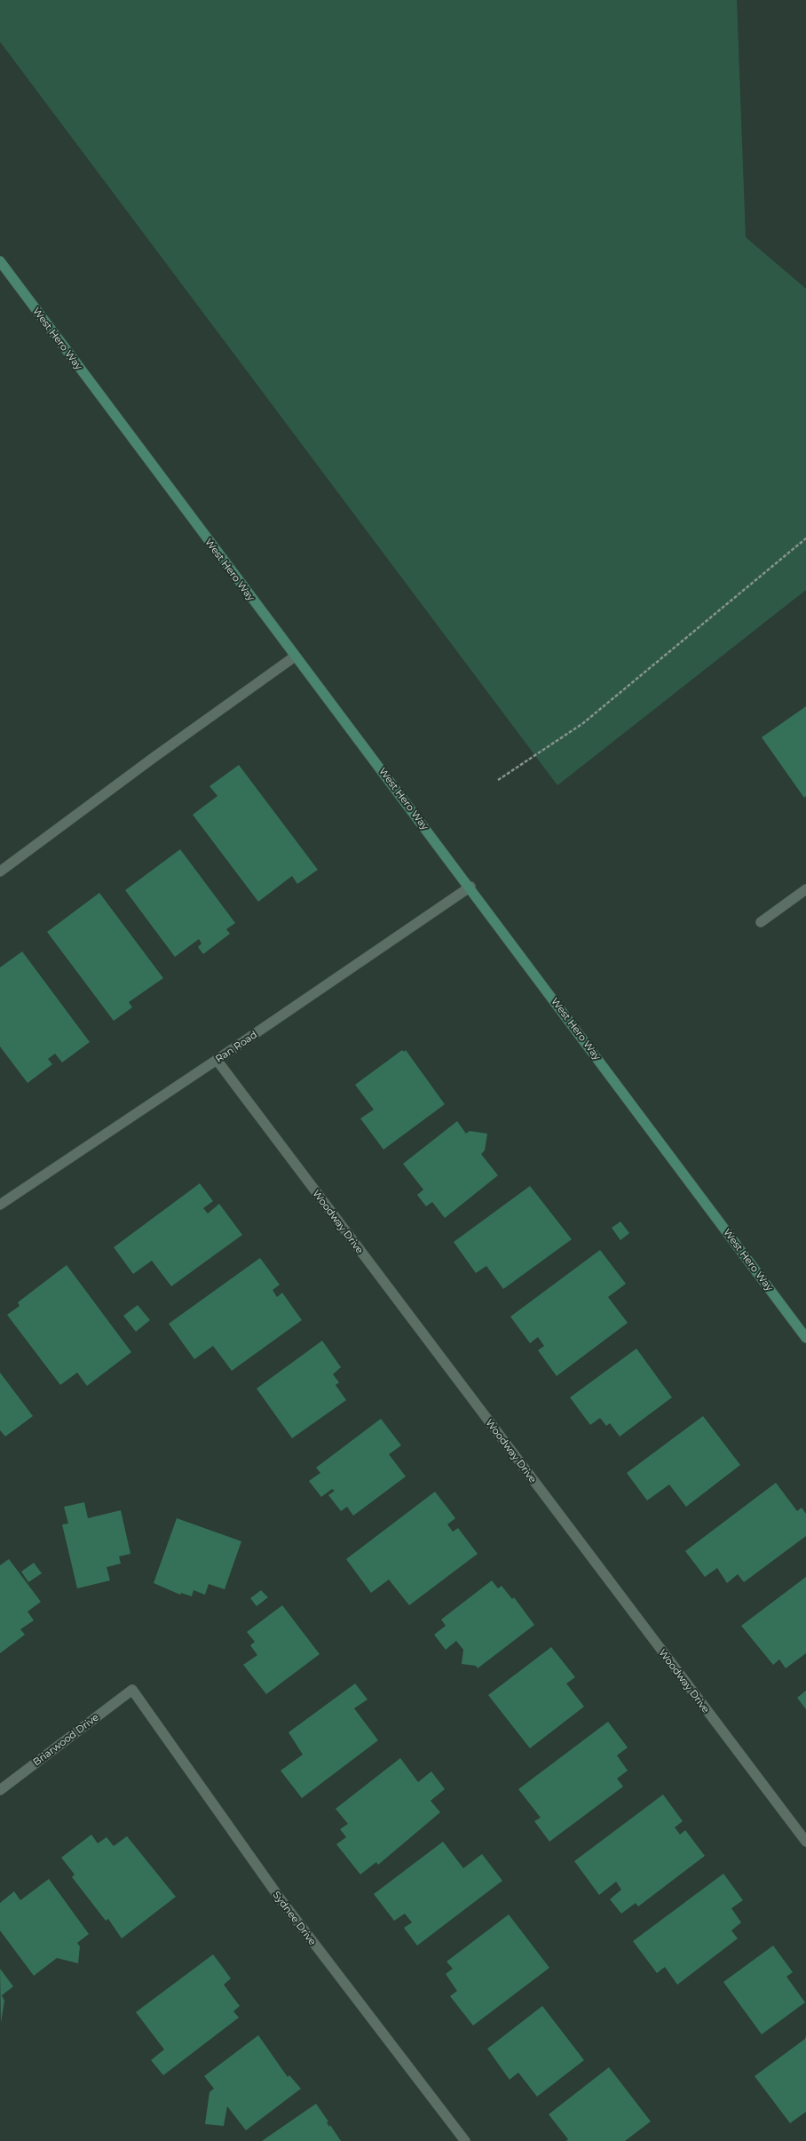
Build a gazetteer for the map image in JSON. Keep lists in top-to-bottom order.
{
  "streets": {
    "main road": ["West Hero Way"],
    "street": [
      "Ran Road",
      "Woodway Drive",
      "Briarwood Drive",
      "Sydnee Drive"
    ]
  },
  "crossings": [
    ["West Hero Way", "Ran Road"],
    ["Ran Road", "Woodway Drive"],
    ["Briarwood Drive", "Sydnee Drive"]
  ]
}
